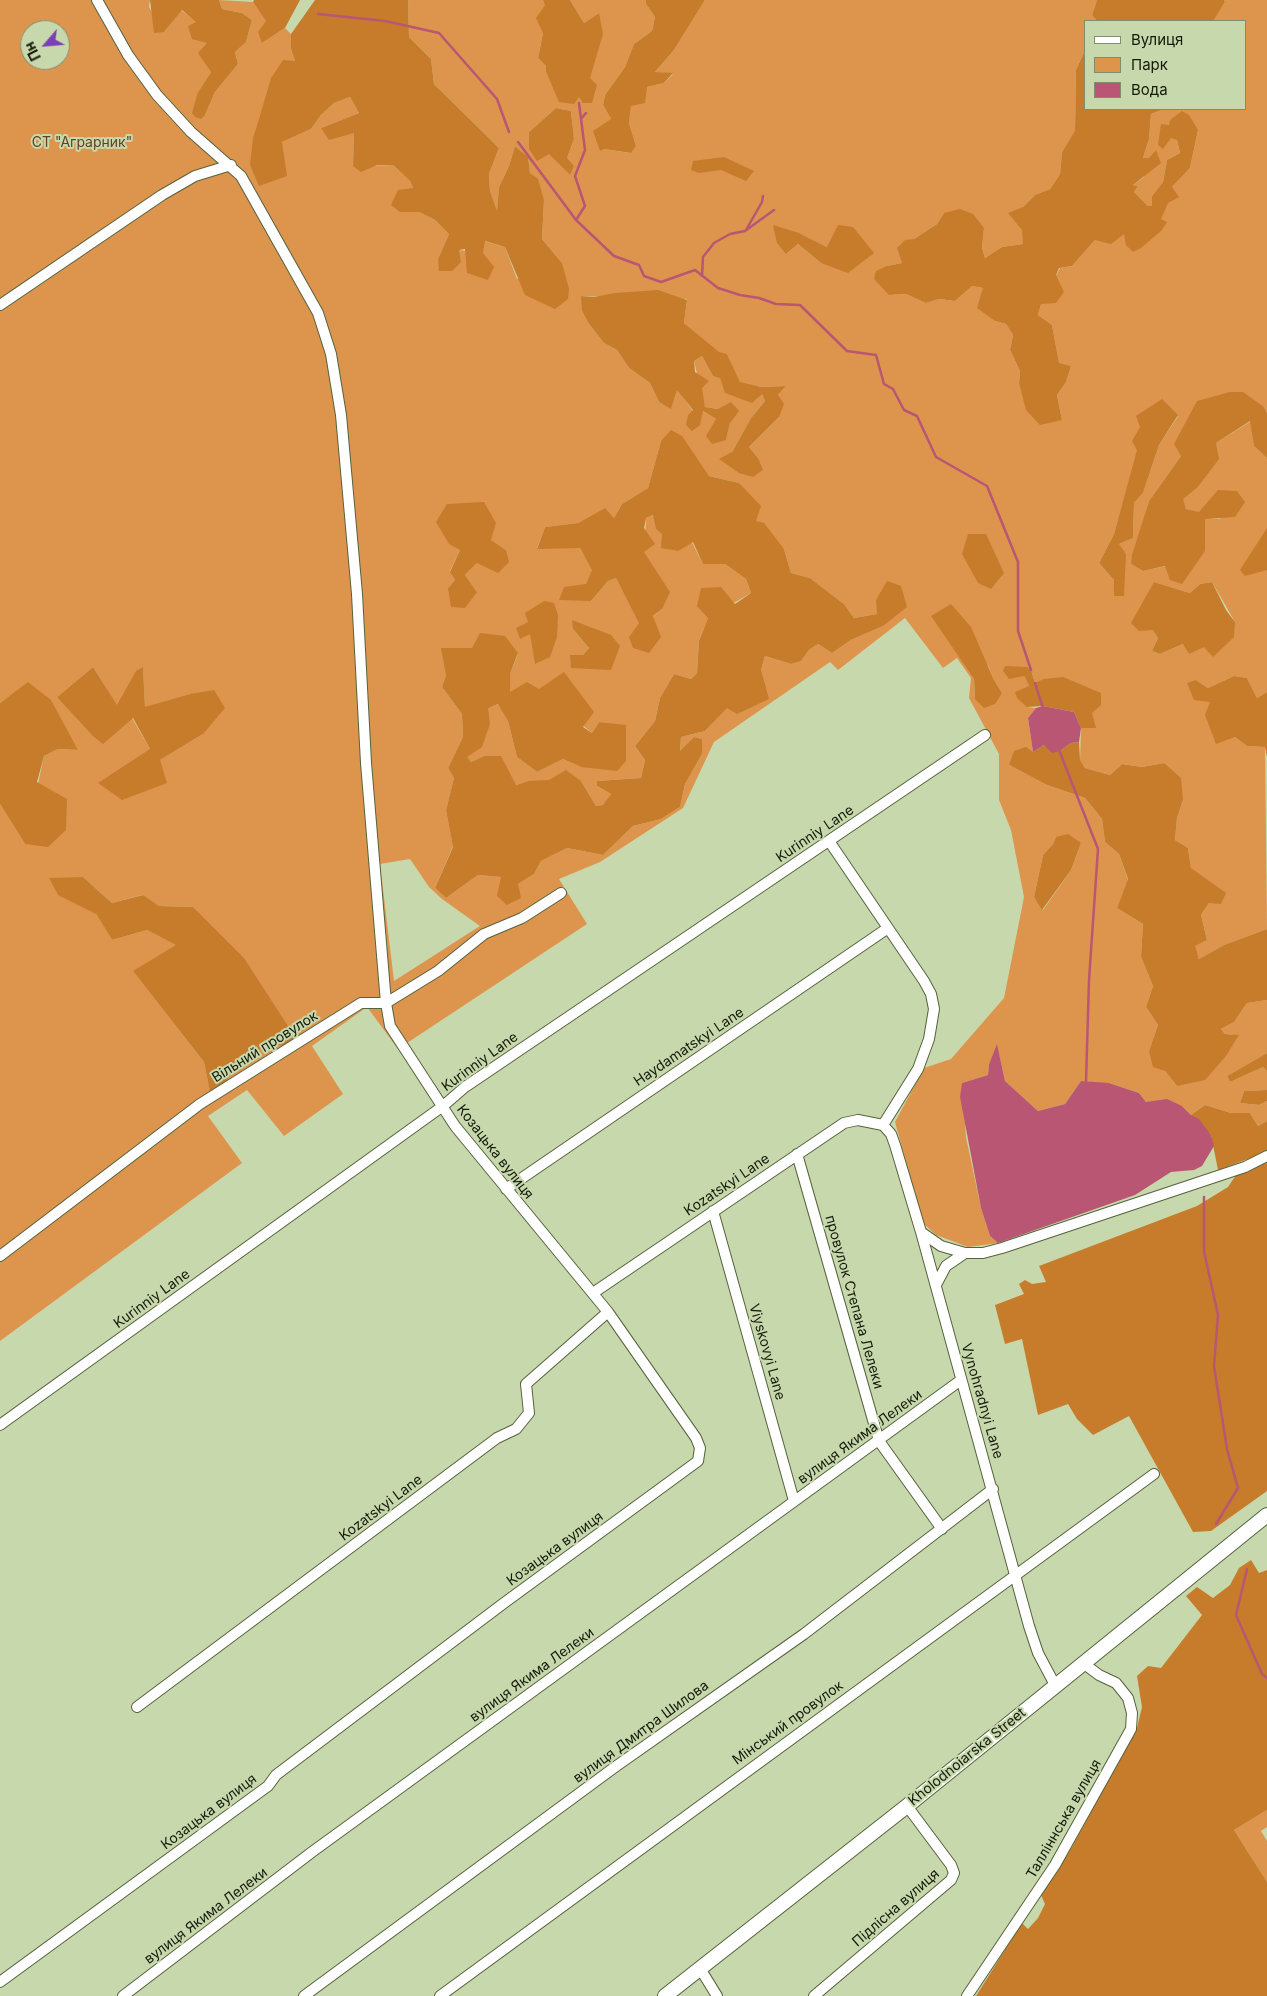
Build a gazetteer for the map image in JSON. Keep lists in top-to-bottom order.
{
  "streets": {
    "main road": ["Kholodnoiarska Street"],
    "street": [
      "Kurinniy Lane",
      "Вільний провулок",
      "Haydamatskyi Lane",
      "Козацька вулиця",
      "Kozatskyi Lane",
      "провулок Степана Лелеки",
      "Viyskovyi Lane",
      "Vynohradnyi Lane",
      "вулиця Якима Лелеки",
      "Мінський провулок",
      "вулиця Дмитра Шилова",
      "Талліннська вулиця",
      "Підлісна вулиця"
    ]
  },
  "crossings": [
    ["Kurinniy Lane", "Козацька вулиця"],
    ["Вільний провулок", "Козацька вулиця"],
    ["Haydamatskyi Lane", "Козацька вулиця"],
    ["Козацька вулиця", "Kozatskyi Lane"],
    ["Kozatskyi Lane", "провулок Степана Лелеки"],
    ["Kozatskyi Lane", "Viyskovyi Lane"],
    ["Kozatskyi Lane", "Vynohradnyi Lane"],
    ["провулок Степана Лелеки", "вулиця Якима Лелеки"],
    ["провулок Степана Лелеки", "вулиця Дмитра Шилова"],
    ["Viyskovyi Lane", "вулиця Якима Лелеки"],
    ["Vynohradnyi Lane", "вулиця Якима Лелеки"],
    ["Vynohradnyi Lane", "Мінський провулок"],
    ["Vynohradnyi Lane", "вулиця Дмитра Шилова"],
    ["Vynohradnyi Lane", "Kholodnoiarska Street"],
    ["Kholodnoiarska Street", "Талліннська вулиця"],
    ["Kholodnoiarska Street", "Підлісна вулиця"]
  ],
  "parks": ["СТ \"Аграрник\""],
  "legend": ["Вулиця", "Парк", "Вода"],
  "north": "bottom left"
}
